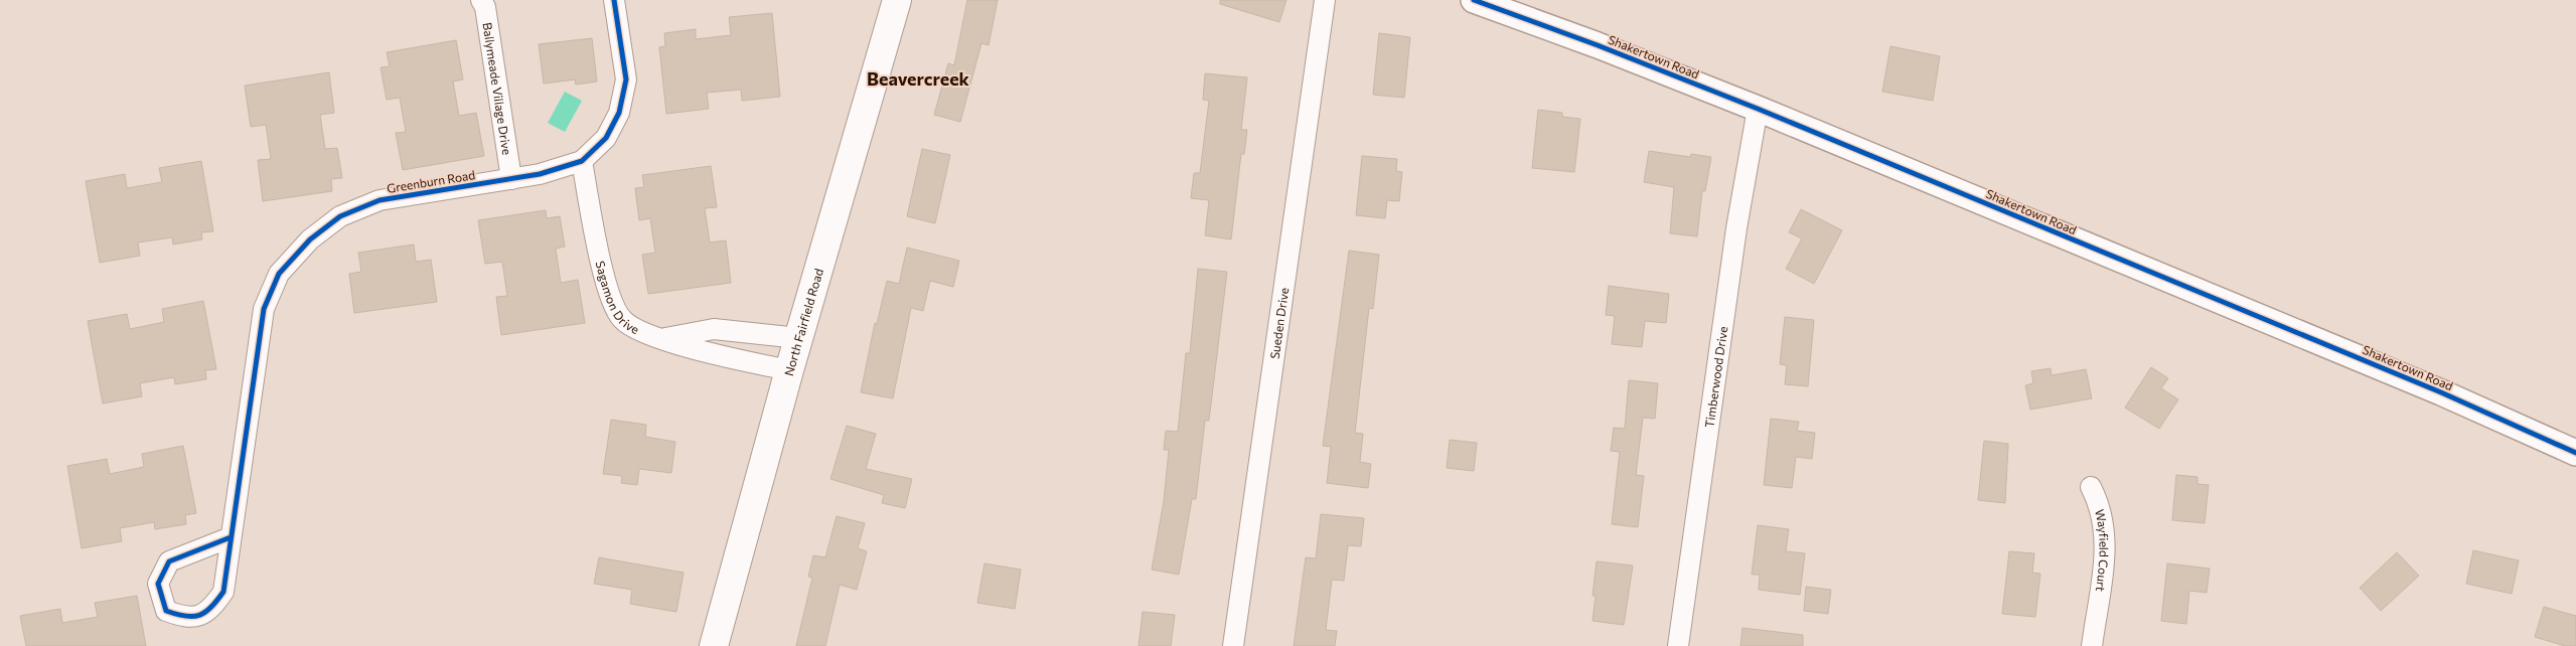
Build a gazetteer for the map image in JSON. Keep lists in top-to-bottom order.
{
  "streets": {
    "main road": ["North Fairfield Road"],
    "street": [
      "Shakertown Road",
      "Ballymeade Village Drive",
      "Greenburn Road",
      "Sagamon Drive",
      "Sueden Drive",
      "Timberwood Drive",
      "Wayfield Court"
    ]
  },
  "crossings": [
    ["Shakertown Road", "Timberwood Drive"],
    ["Ballymeade Village Drive", "Greenburn Road"],
    ["Greenburn Road", "Sagamon Drive"],
    ["Sagamon Drive", "North Fairfield Road"]
  ],
  "districts": ["Beavercreek"]
}
